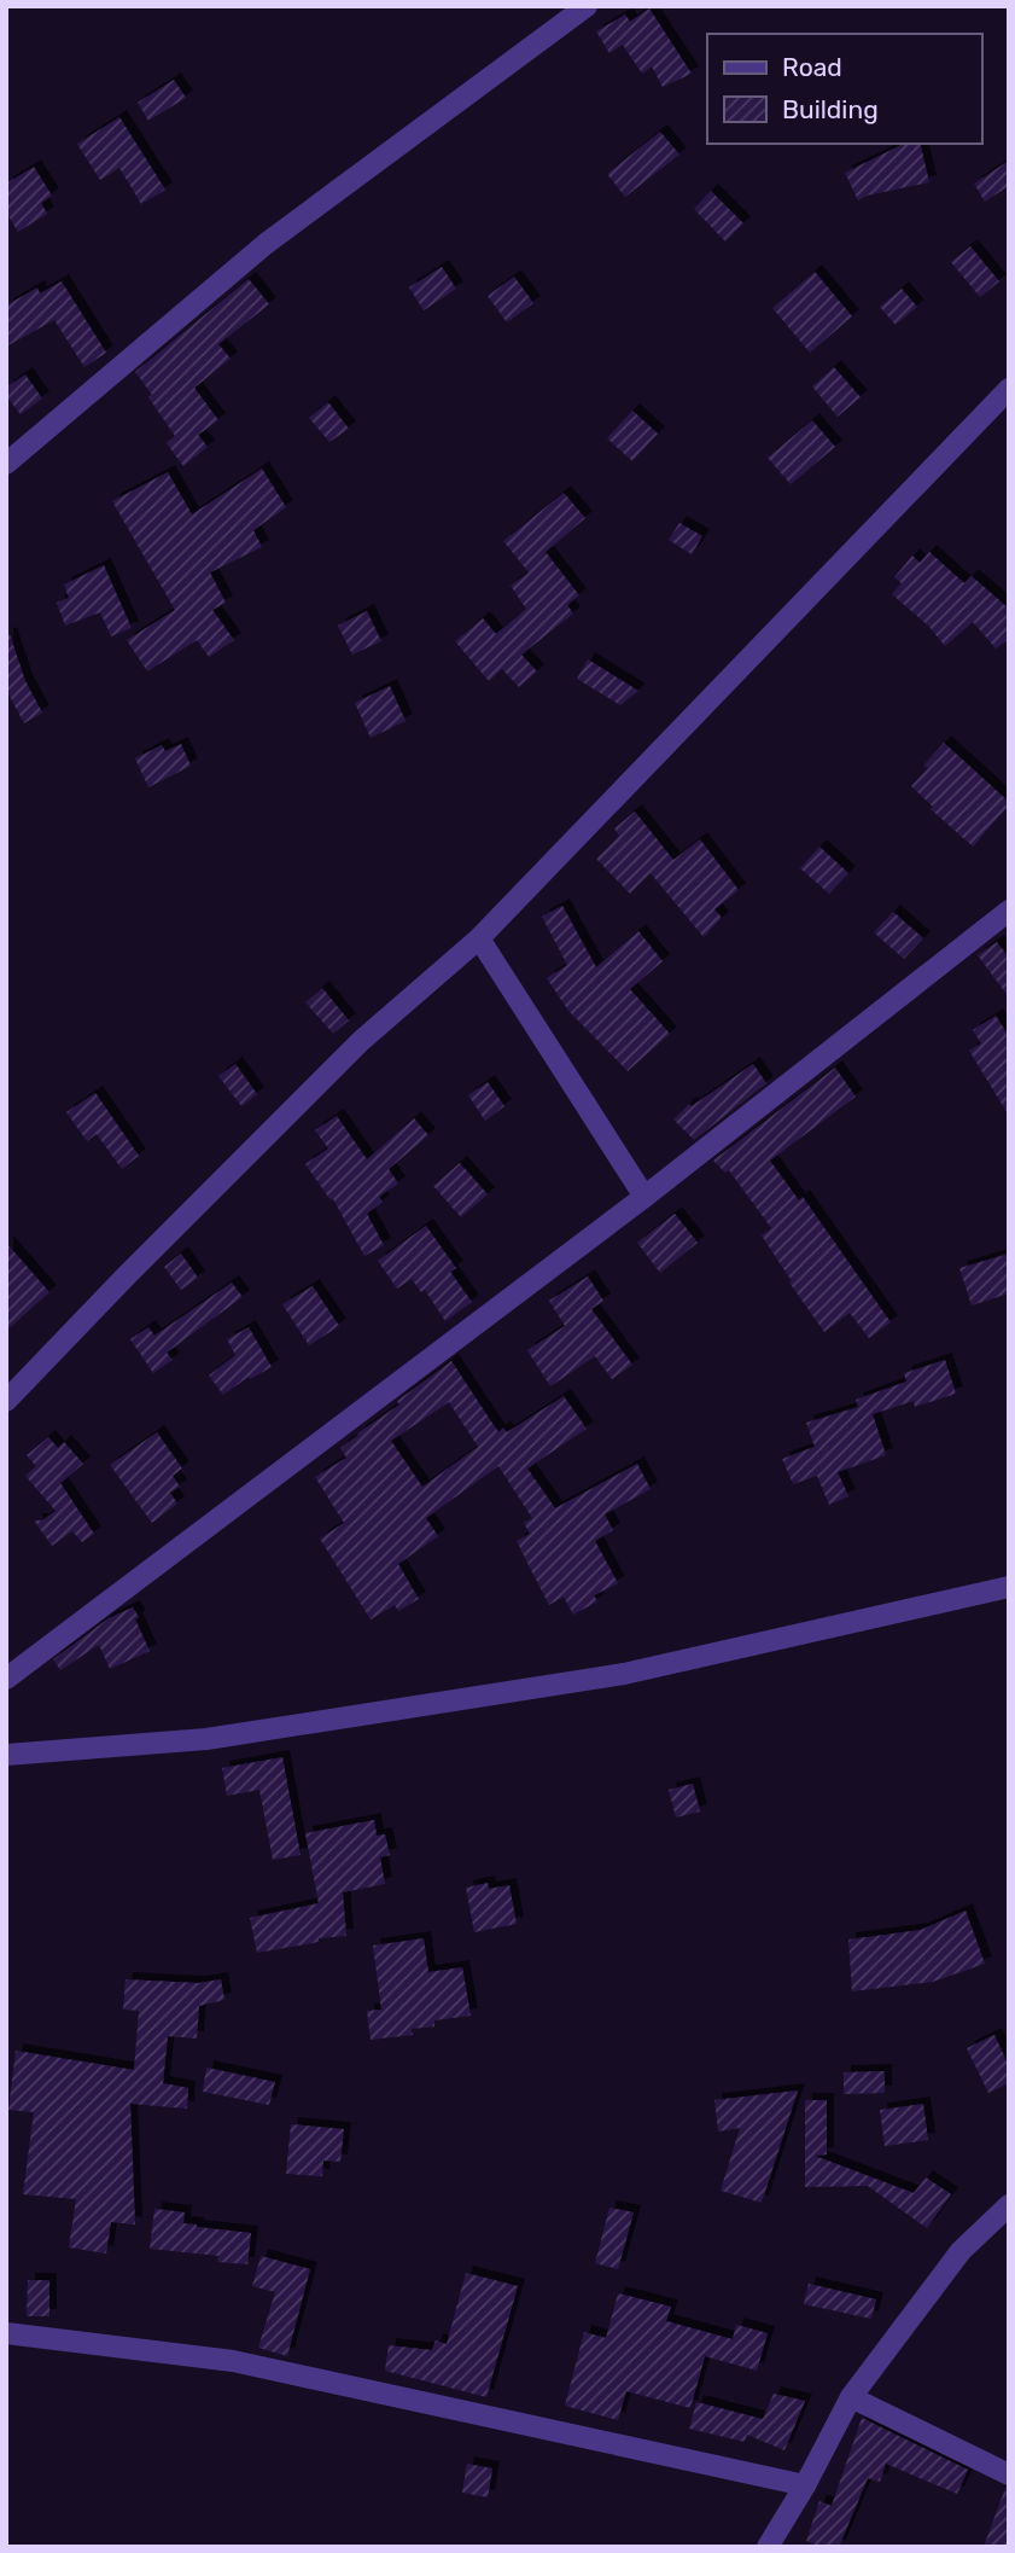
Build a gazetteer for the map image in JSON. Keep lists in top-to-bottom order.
{
  "legend": ["Road", "Building"]
}
